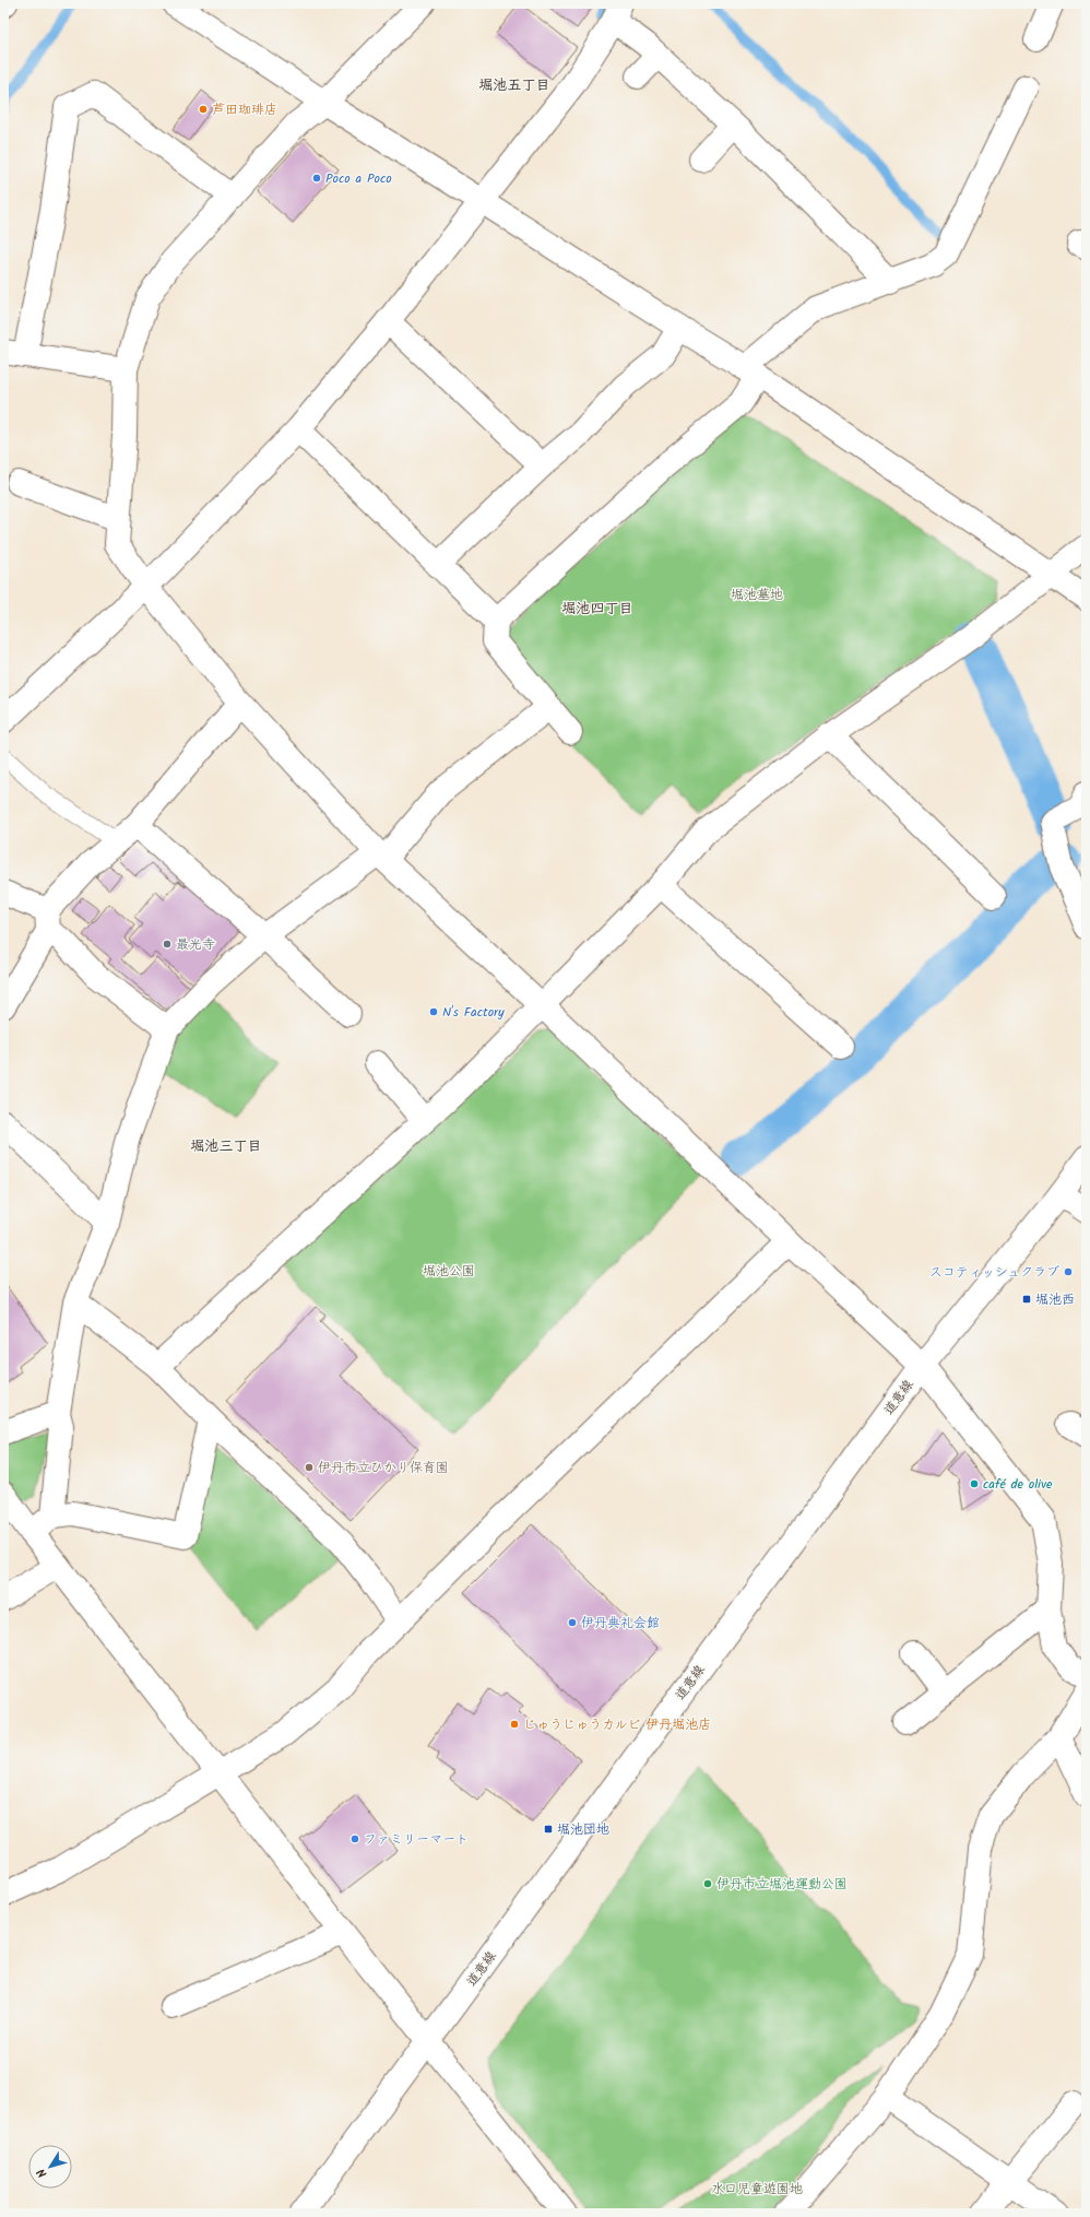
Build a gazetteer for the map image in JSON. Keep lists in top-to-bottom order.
{
  "streets": {
    "street": ["道意線"]
  },
  "districts": ["堀池五丁目", "堀池四丁目", "堀池三丁目"],
  "parks": ["堀池墓地", "堀池公園", "水口児童遊園地"],
  "places": {
    "other": [
      "芦田珈琲店",
      "Poco a Poco",
      "最光寺",
      "N's Factory",
      "スコティッシュクラブ",
      "伊丹市立ひかり保育園",
      "café de olive",
      "伊丹典礼会館",
      "じゅうじゅうカルビ 伊丹堀池店",
      "ファミリーマート",
      "伊丹市立堀池運動公園"
    ],
    "transit": ["堀池西", "堀池団地"]
  },
  "north": "bottom left"
}
